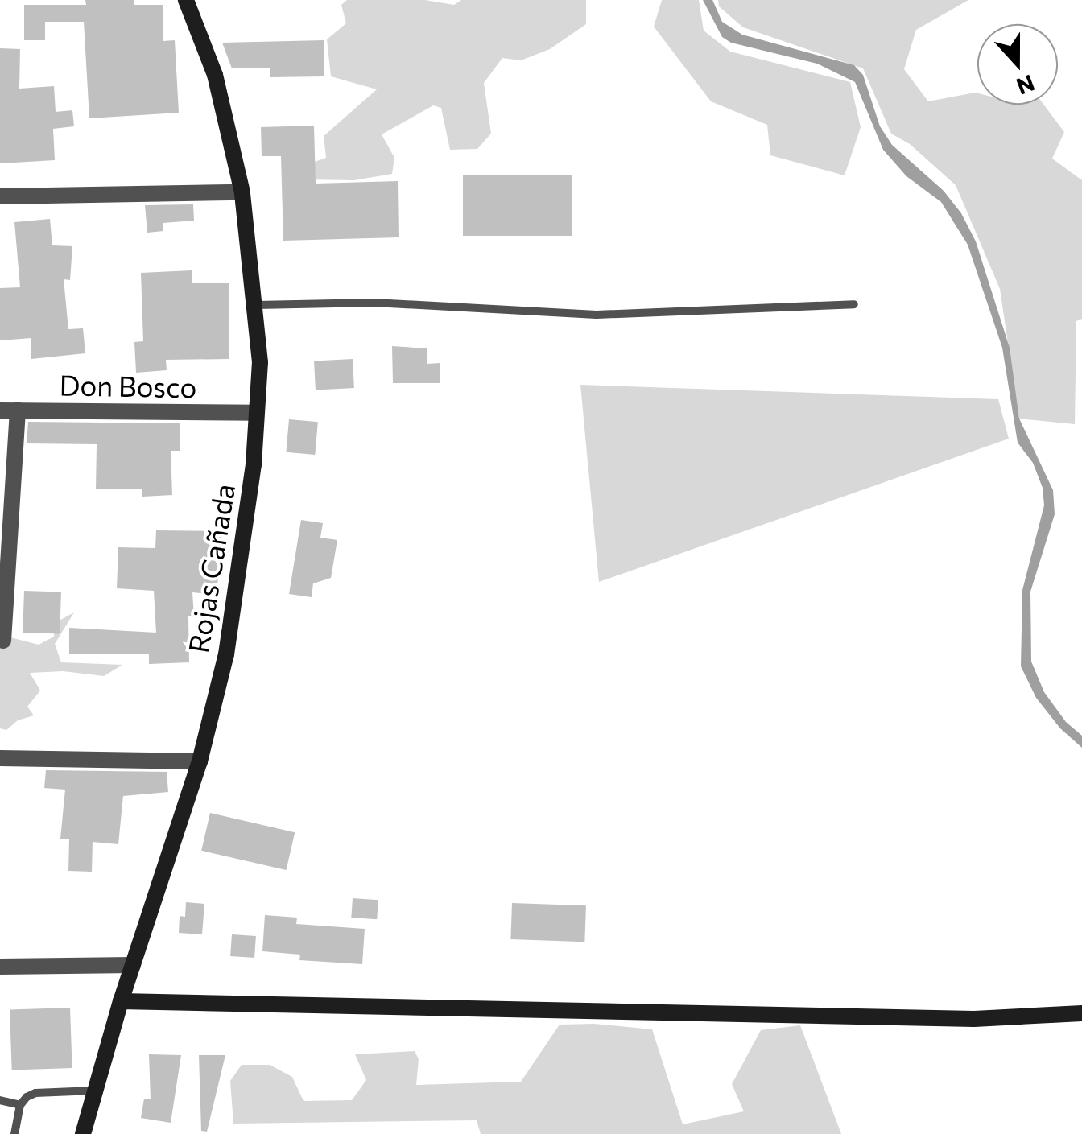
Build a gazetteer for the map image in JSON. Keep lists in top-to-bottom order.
{
  "streets": {
    "main road": ["Rojas Cañada"],
    "street": ["Don Bosco"]
  },
  "crossings": [
    ["Don Bosco", "Rojas Cañada"]
  ],
  "north": "bottom"
}
